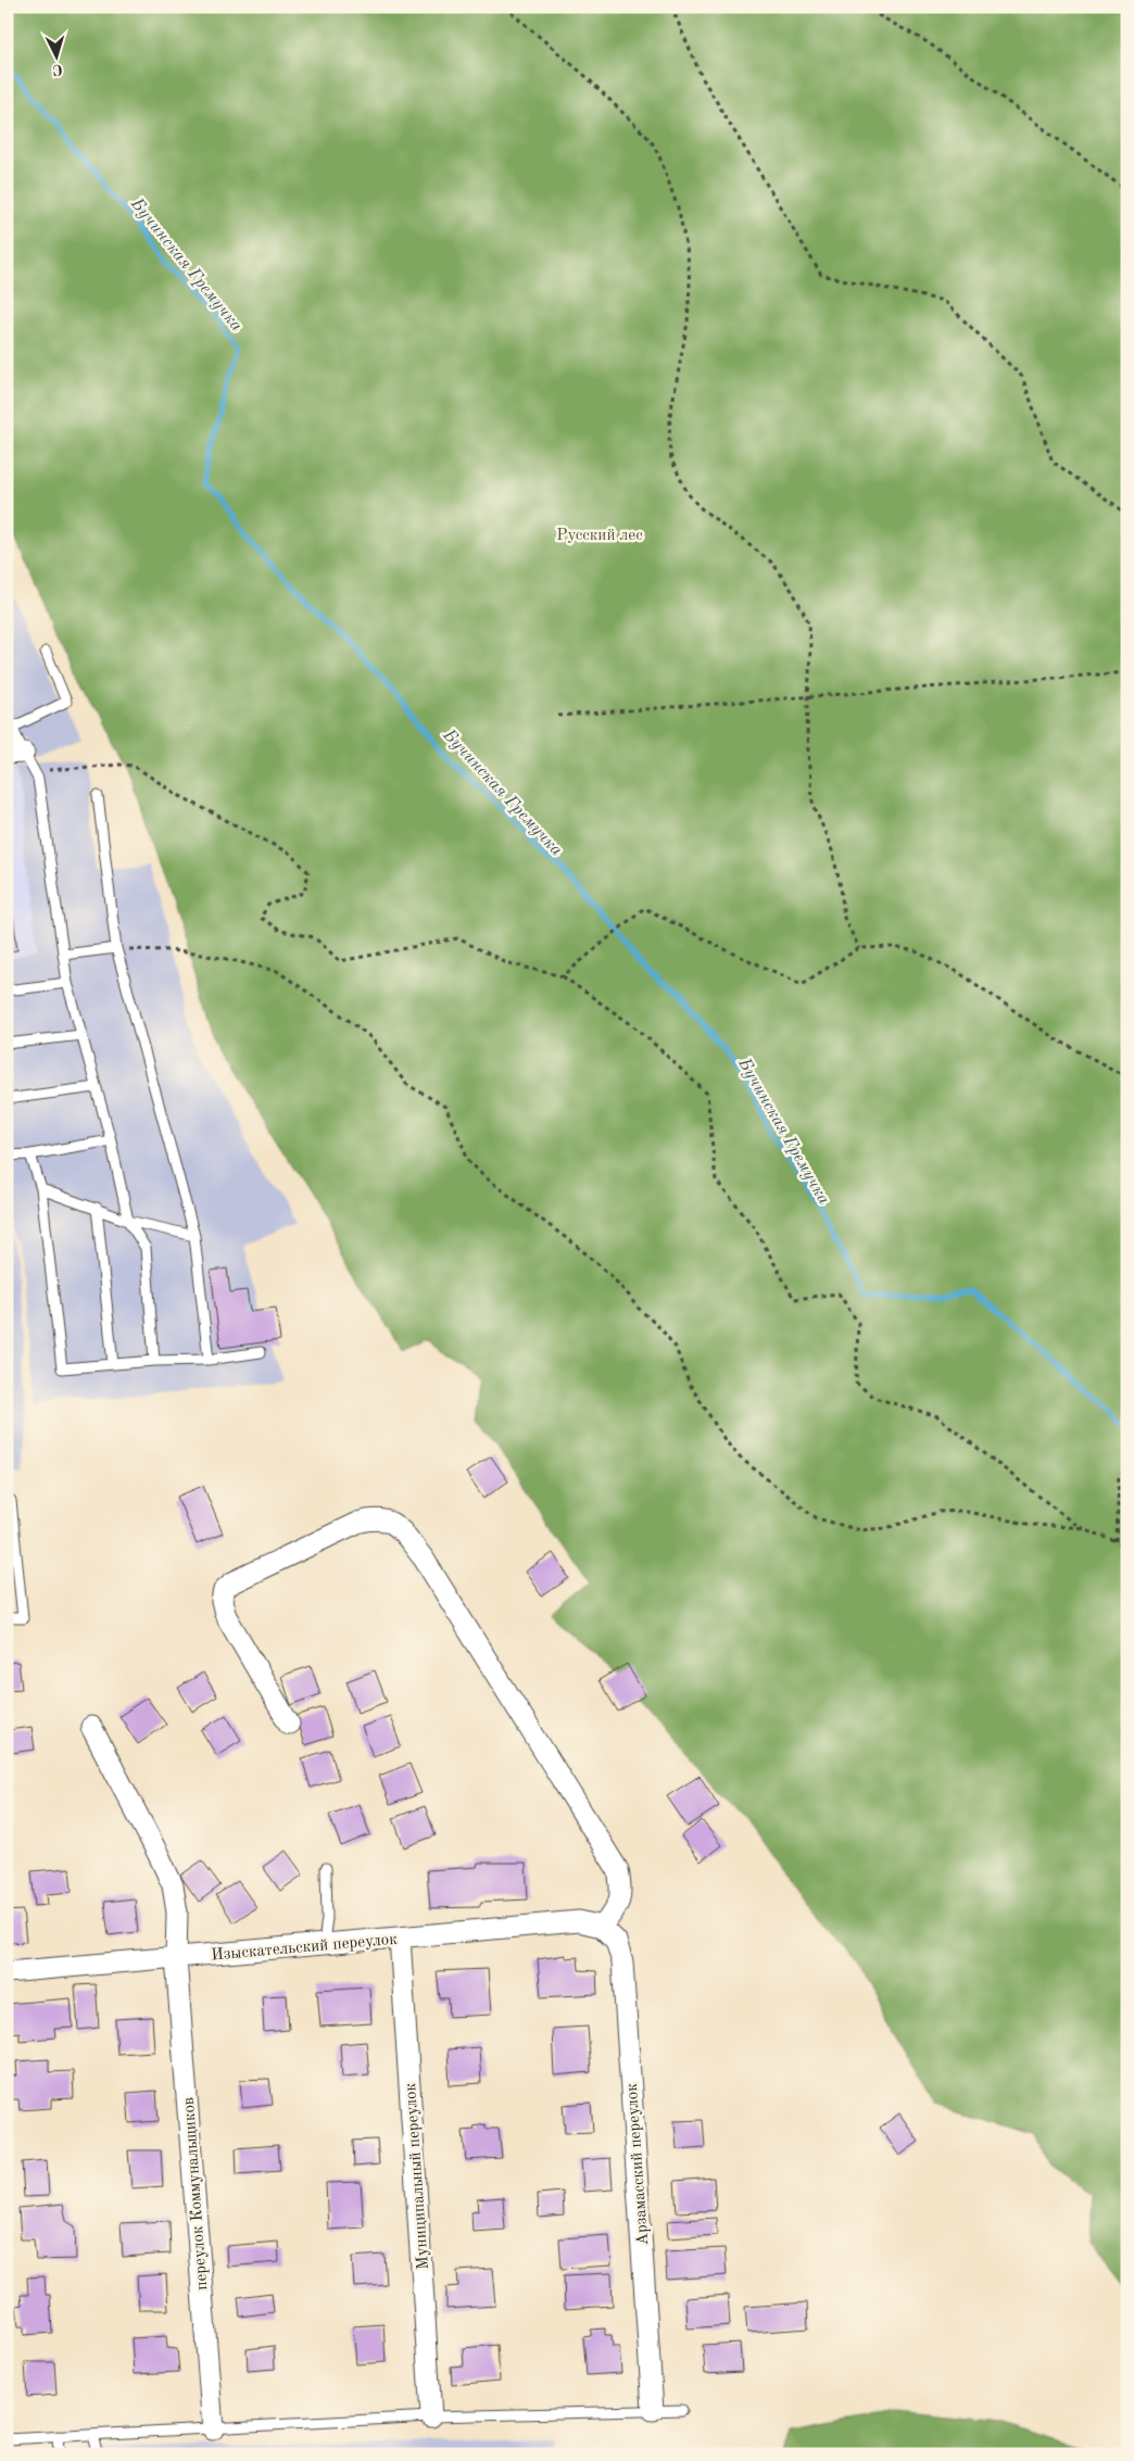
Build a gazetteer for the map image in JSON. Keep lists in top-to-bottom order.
{
  "streets": {
    "street": [
      "Изыскательский переулок",
      "Арзамасский переулок",
      "Муниципальный переулок",
      "переулок Коммунальщиков"
    ]
  },
  "crossings": [
    ["Изыскательский переулок", "Арзамасский переулок"],
    ["Изыскательский переулок", "Муниципальный переулок"],
    ["Изыскательский переулок", "переулок Коммунальщиков"]
  ],
  "water": ["Бучинская Гремучка"],
  "parks": ["Русский лес"],
  "north": "bottom"
}
